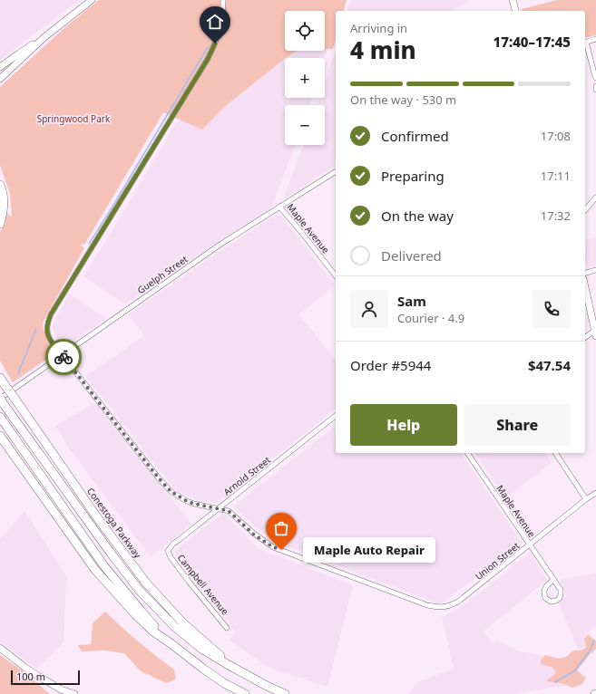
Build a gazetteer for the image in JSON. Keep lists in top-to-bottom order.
{
  "streets": {
    "highway": ["Conestoga Parkway"],
    "street": [
      "Maple Avenue",
      "Guelph Street",
      "Arnold Street",
      "Union Street",
      "Campbell Avenue"
    ]
  },
  "crossings": [
    ["Maple Avenue", "Guelph Street"],
    ["Maple Avenue", "Union Street"],
    ["Guelph Street", "Conestoga Parkway"],
    ["Guelph Street", "Union Street"],
    ["Arnold Street", "Union Street"],
    ["Arnold Street", "Campbell Avenue"]
  ],
  "parks": ["Springwood Park"],
  "places": ["Maple Auto Repair"],
  "scale_bar": "100 m",
  "page": {
    "map_buttons": ["+", "−"],
    "heading": ["4 min", "Arriving in", "17:40–17:45"],
    "panel": [
      "Sam",
      "Courier · 4.9",
      "Order #5944",
      "$47.54"
    ],
    "bar": "On the way · 530 m",
    "list": [
      ["Confirmed", "17:08"],
      ["Preparing", "17:11"],
      ["On the way", "17:32"],
      "Delivered"
    ],
    "buttons": ["Help", "Share"],
    "bubble": "Maple Auto Repair",
    "scale": "100 m"
  }
}
